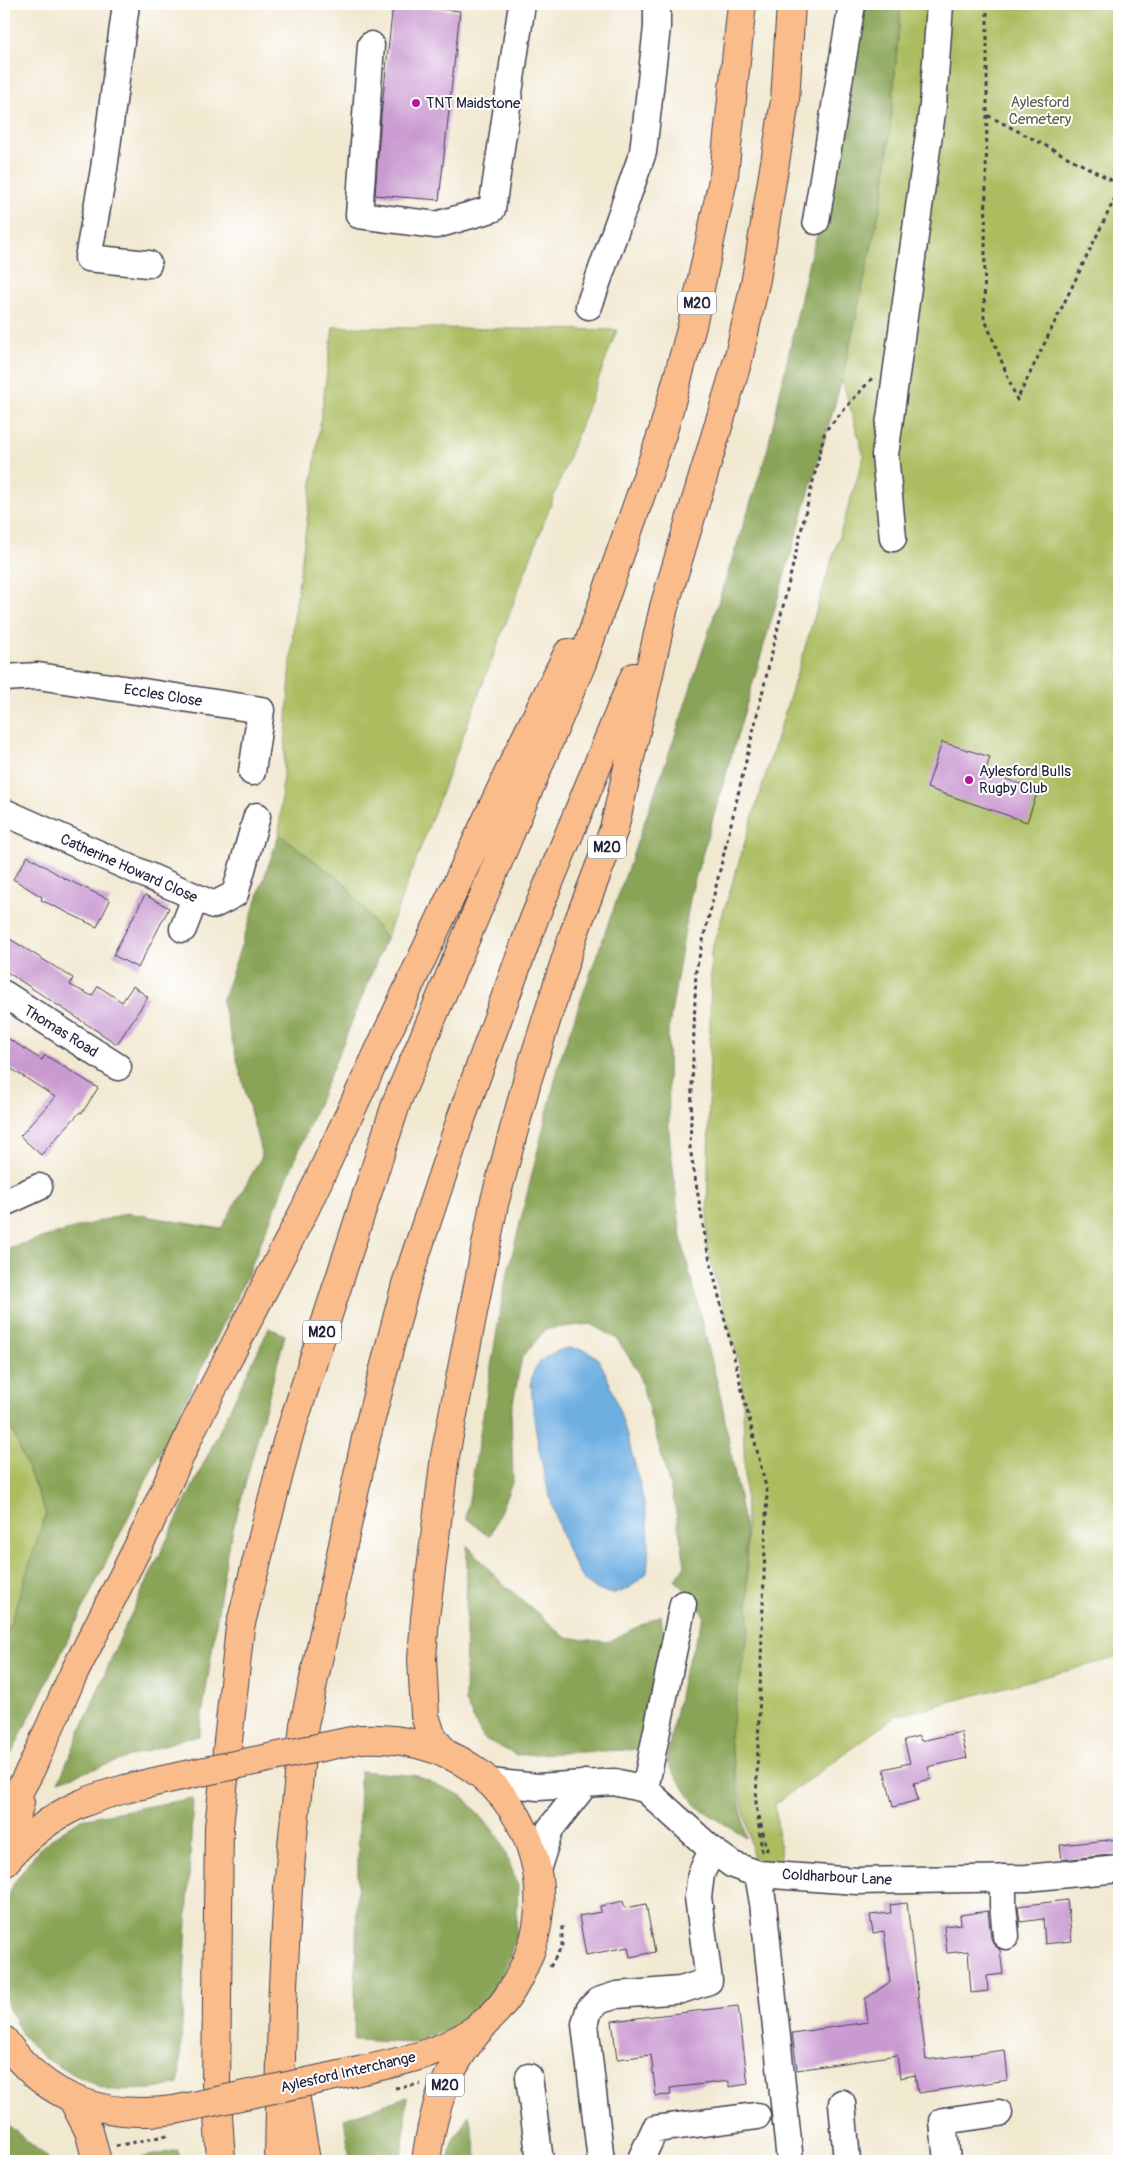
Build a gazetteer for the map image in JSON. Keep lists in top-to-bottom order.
{
  "streets": {
    "main road": ["M20", "Aylesford Interchange"],
    "street": [
      "Eccles Close",
      "Catherine Howard Close",
      "Thomas Road",
      "Coldharbour Lane"
    ]
  },
  "crossings": [
    ["M20", "Aylesford Interchange"]
  ],
  "parks": ["Aylesford Cemetery"],
  "places": ["TNT Maidstone", "Aylesford Bulls Rugby Club"]
}
